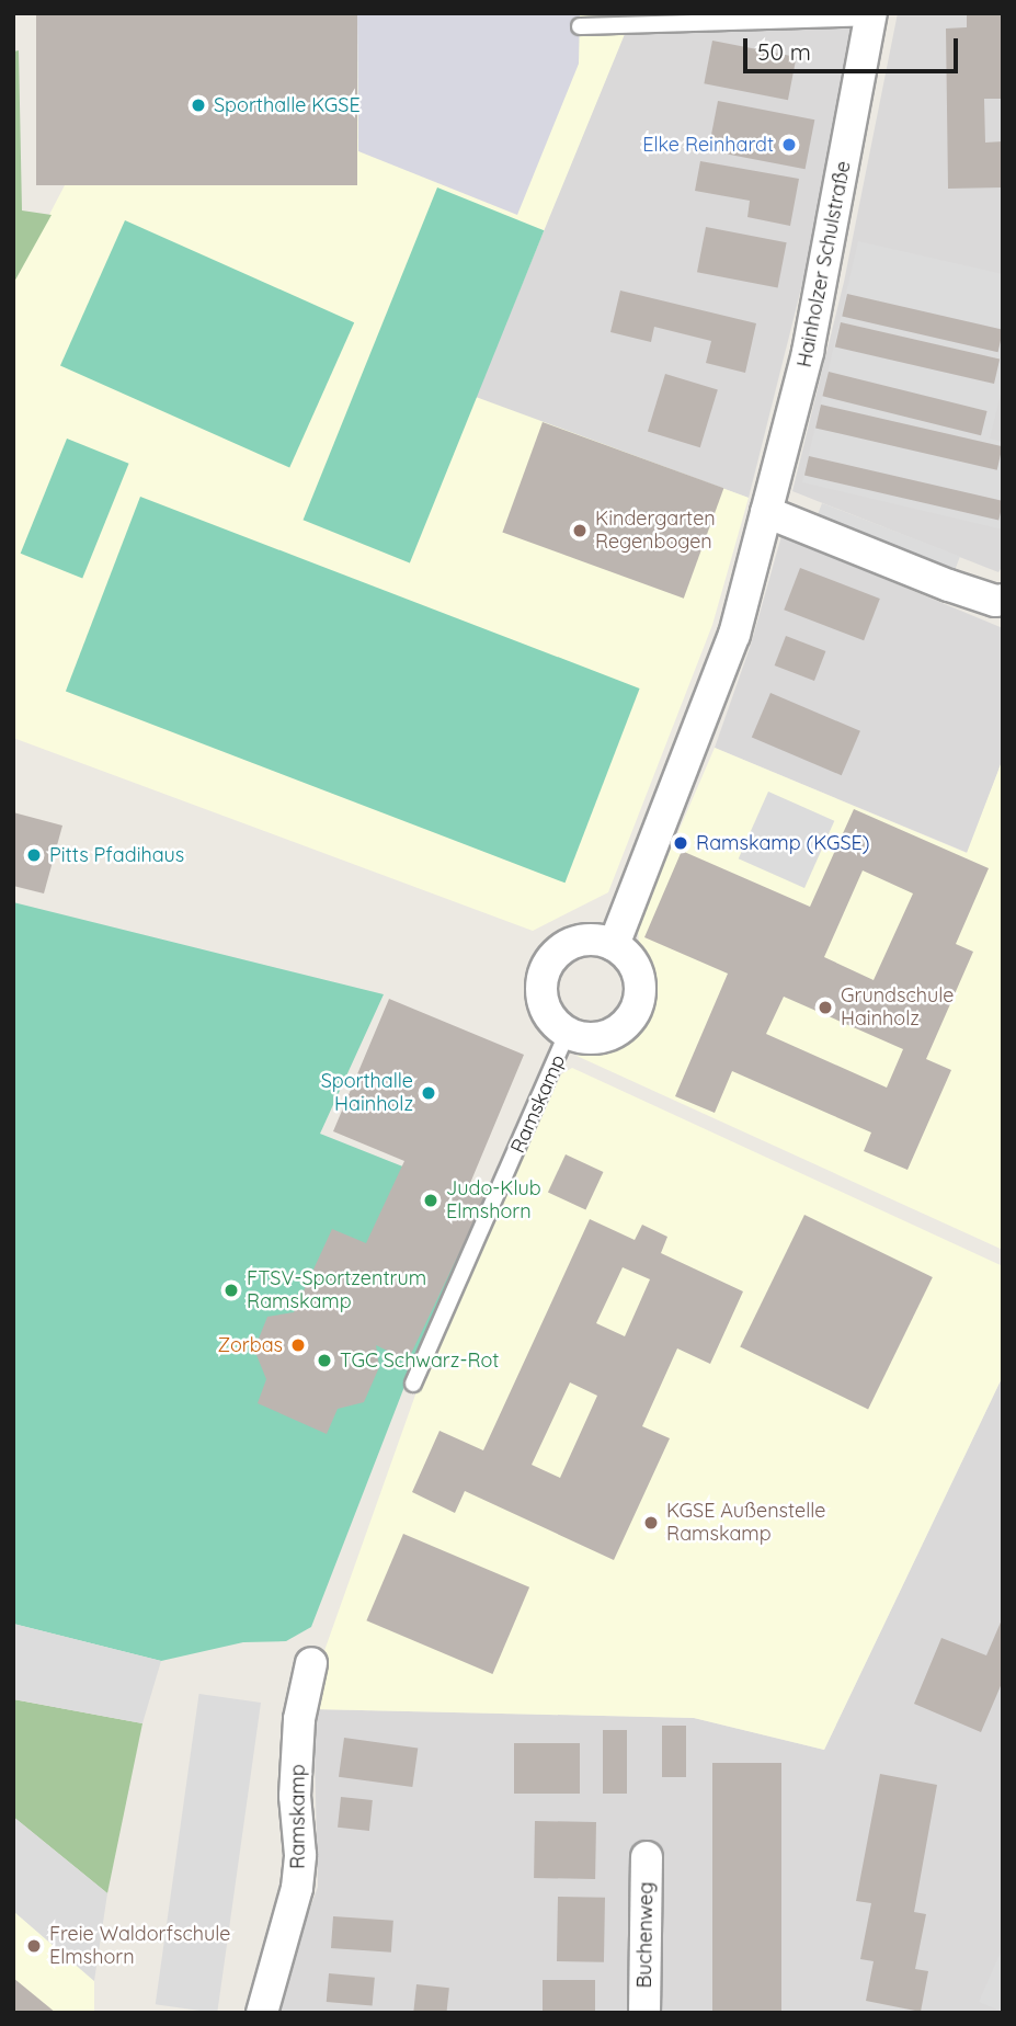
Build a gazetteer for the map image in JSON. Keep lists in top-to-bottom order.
{
  "streets": {
    "street": ["Hainholzer Schulstraße", "Ramskamp", "Buchenweg"]
  },
  "crossings": [
    ["Hainholzer Schulstraße", "Ramskamp"]
  ],
  "places": [
    "Sporthalle KGSE",
    "Elke Reinhardt",
    "Kindergarten Regenbogen",
    "Ramskamp (KGSE)",
    "Pitts Pfadihaus",
    "Grundschule Hainholz",
    "Sporthalle Hainholz",
    "Judo-Klub Elmshorn",
    "FTSV-Sportzentrum Ramskamp",
    "Zorbas",
    "TGC Schwarz-Rot",
    "KGSE Außenstelle Ramskamp",
    "Freie Waldorfschule Elmshorn"
  ],
  "scale_bar": "50 m"
}
